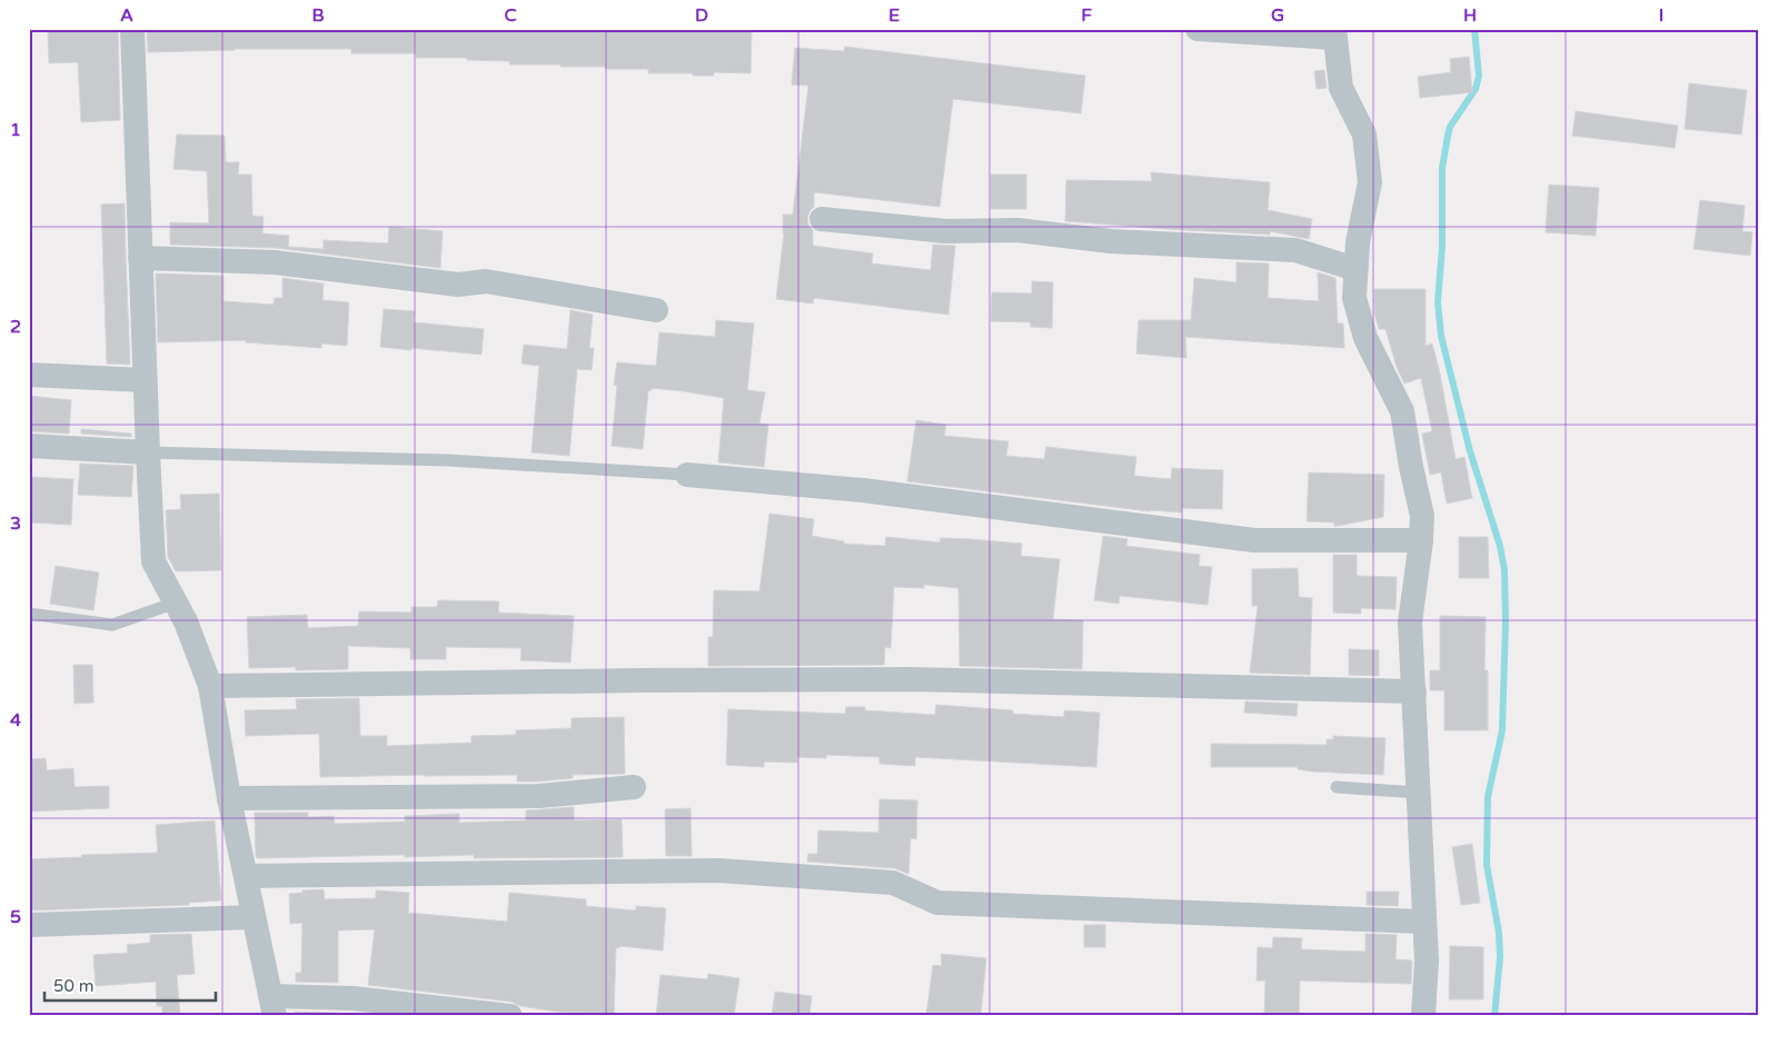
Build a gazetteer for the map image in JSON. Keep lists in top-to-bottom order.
{
  "scale_bar": "50 m",
  "grid": {
    "columns": [
      "A",
      "B",
      "C",
      "D",
      "E",
      "F",
      "G",
      "H",
      "I"
    ],
    "rows": [
      "1",
      "2",
      "3",
      "4",
      "5"
    ]
  }
}
